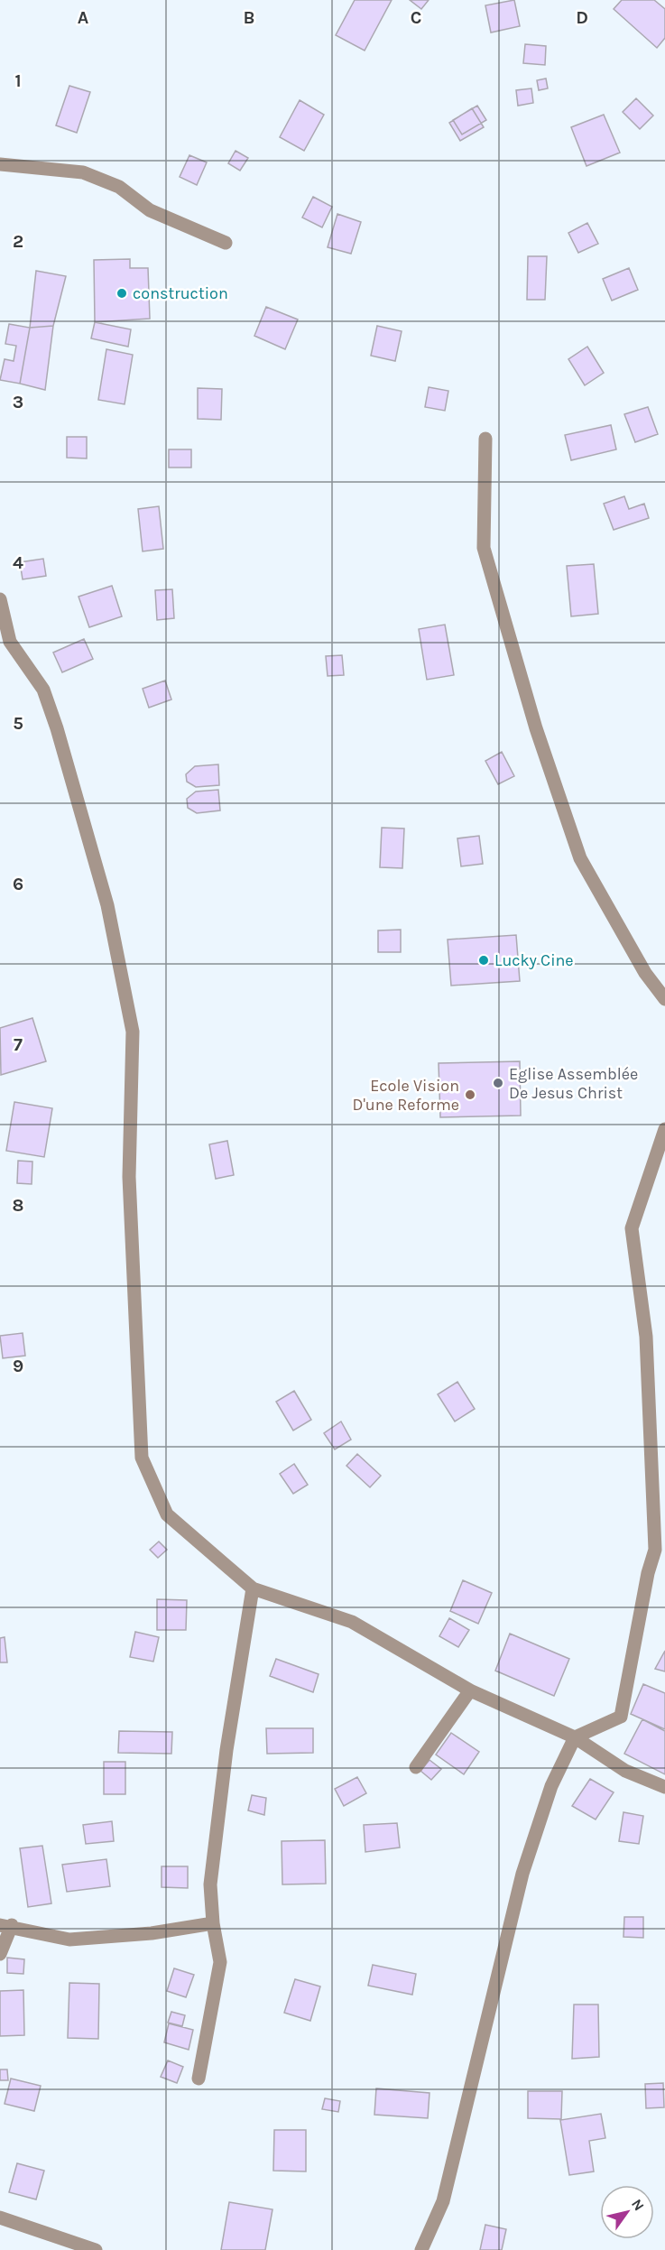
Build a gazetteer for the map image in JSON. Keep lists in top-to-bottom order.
{
  "places": [
    "construction",
    "Lucky Cine",
    "Eglise Assemblée De Jesus Christ",
    "Ecole Vision D'une Reforme"
  ],
  "north": "top right",
  "grid": {
    "columns": [
      "A",
      "B",
      "C",
      "D"
    ],
    "rows": [
      "1",
      "2",
      "3",
      "4",
      "5",
      "6",
      "7",
      "8",
      "9"
    ]
  }
}
